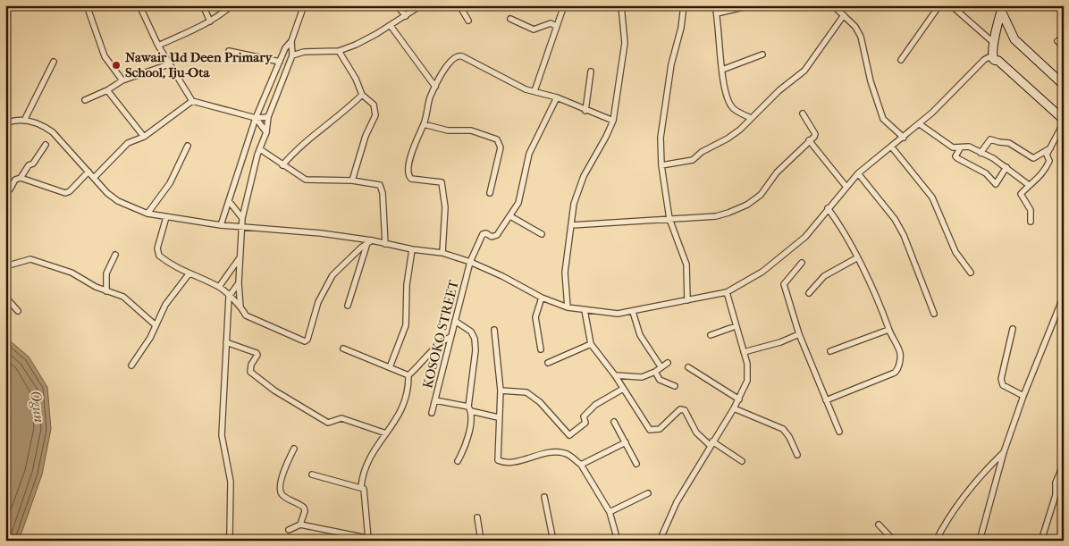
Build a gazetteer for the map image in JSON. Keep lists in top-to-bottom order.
{
  "streets": {
    "street": ["KOSOKO STREET"]
  },
  "water": ["Ogun"],
  "places": ["Nawair Ud Deen Primary School, Iju-Ota"]
}
